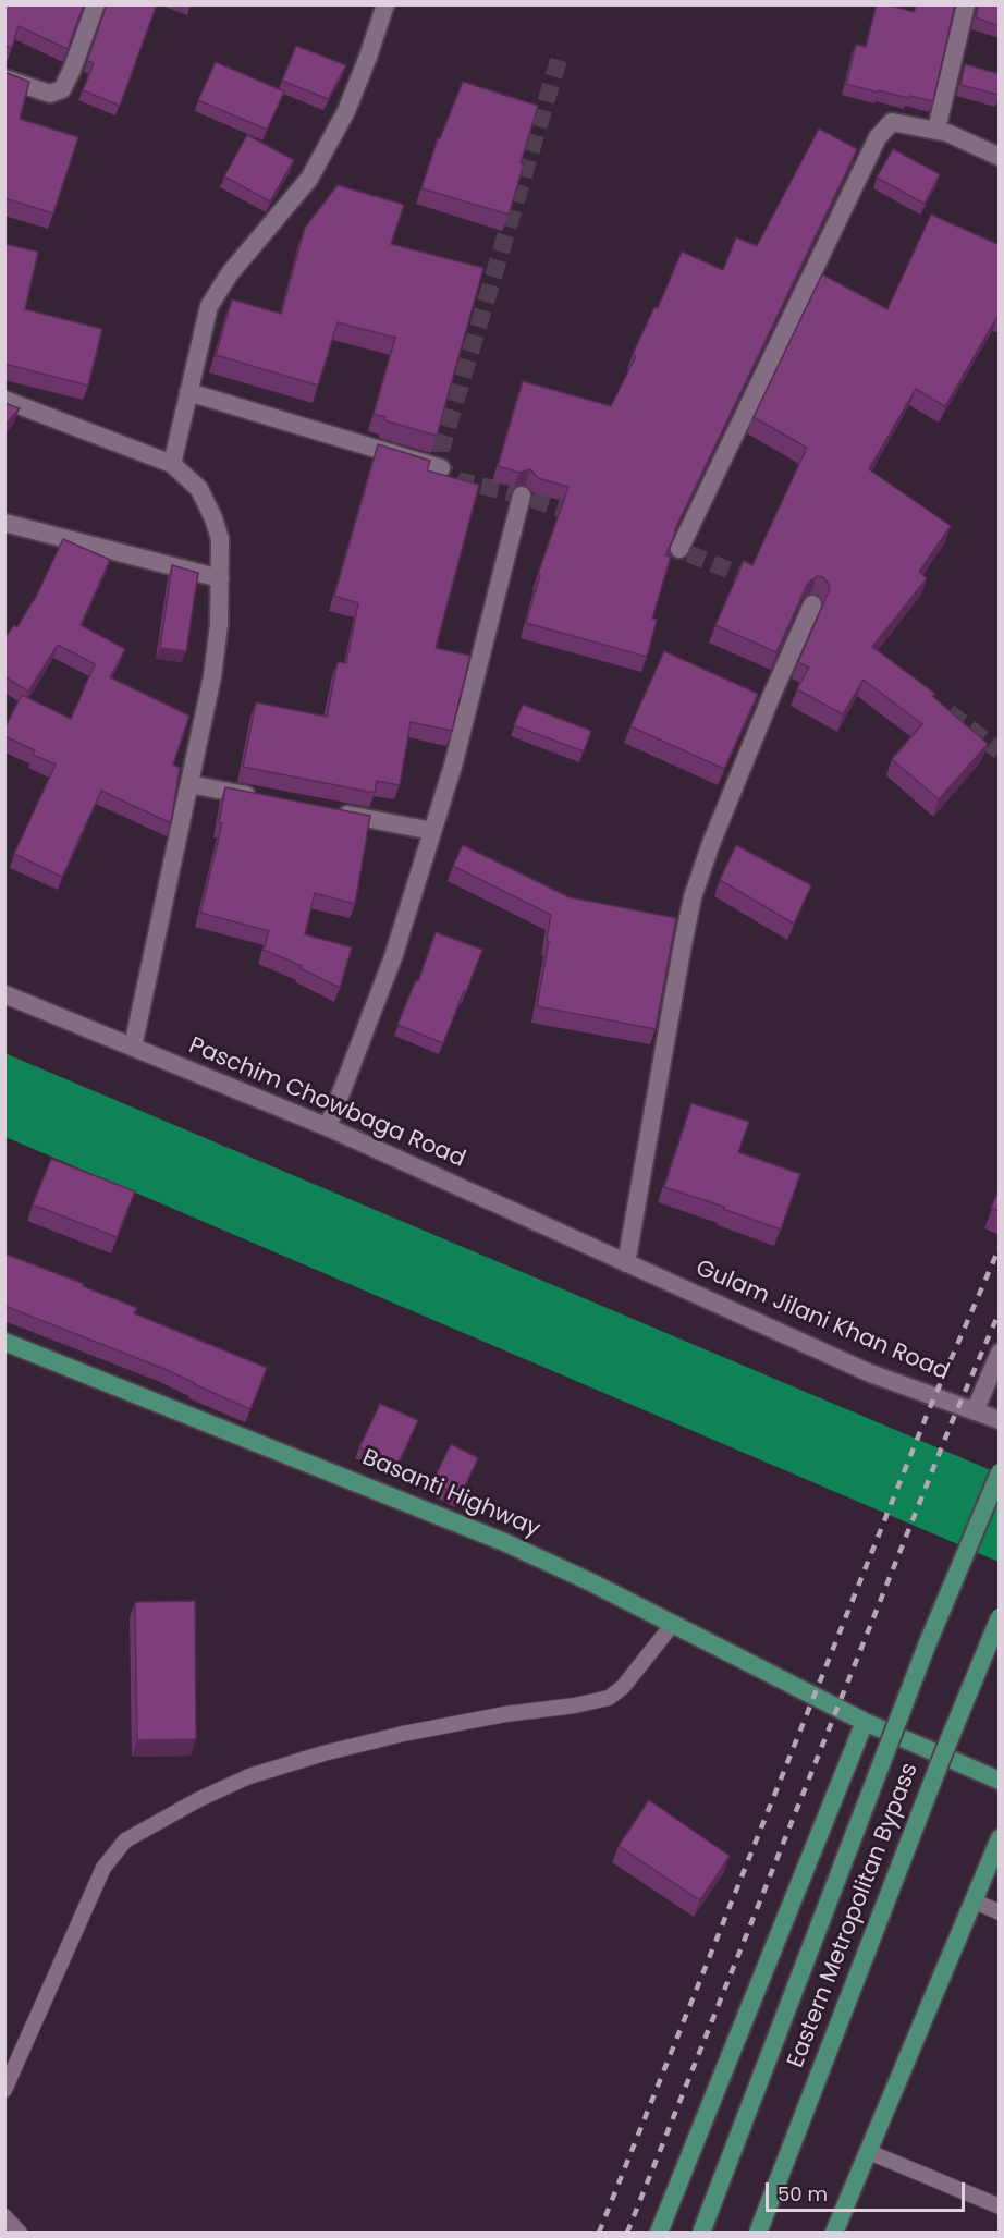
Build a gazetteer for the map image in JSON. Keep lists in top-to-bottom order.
{
  "streets": {
    "main road": ["Basanti Highway", "Eastern Metropolitan Bypass"],
    "street": ["Paschim Chowbaga Road", "Gulam Jilani Khan Road"]
  },
  "crossings": [
    ["Paschim Chowbaga Road", "Gulam Jilani Khan Road"]
  ],
  "scale_bar": "50 m"
}
